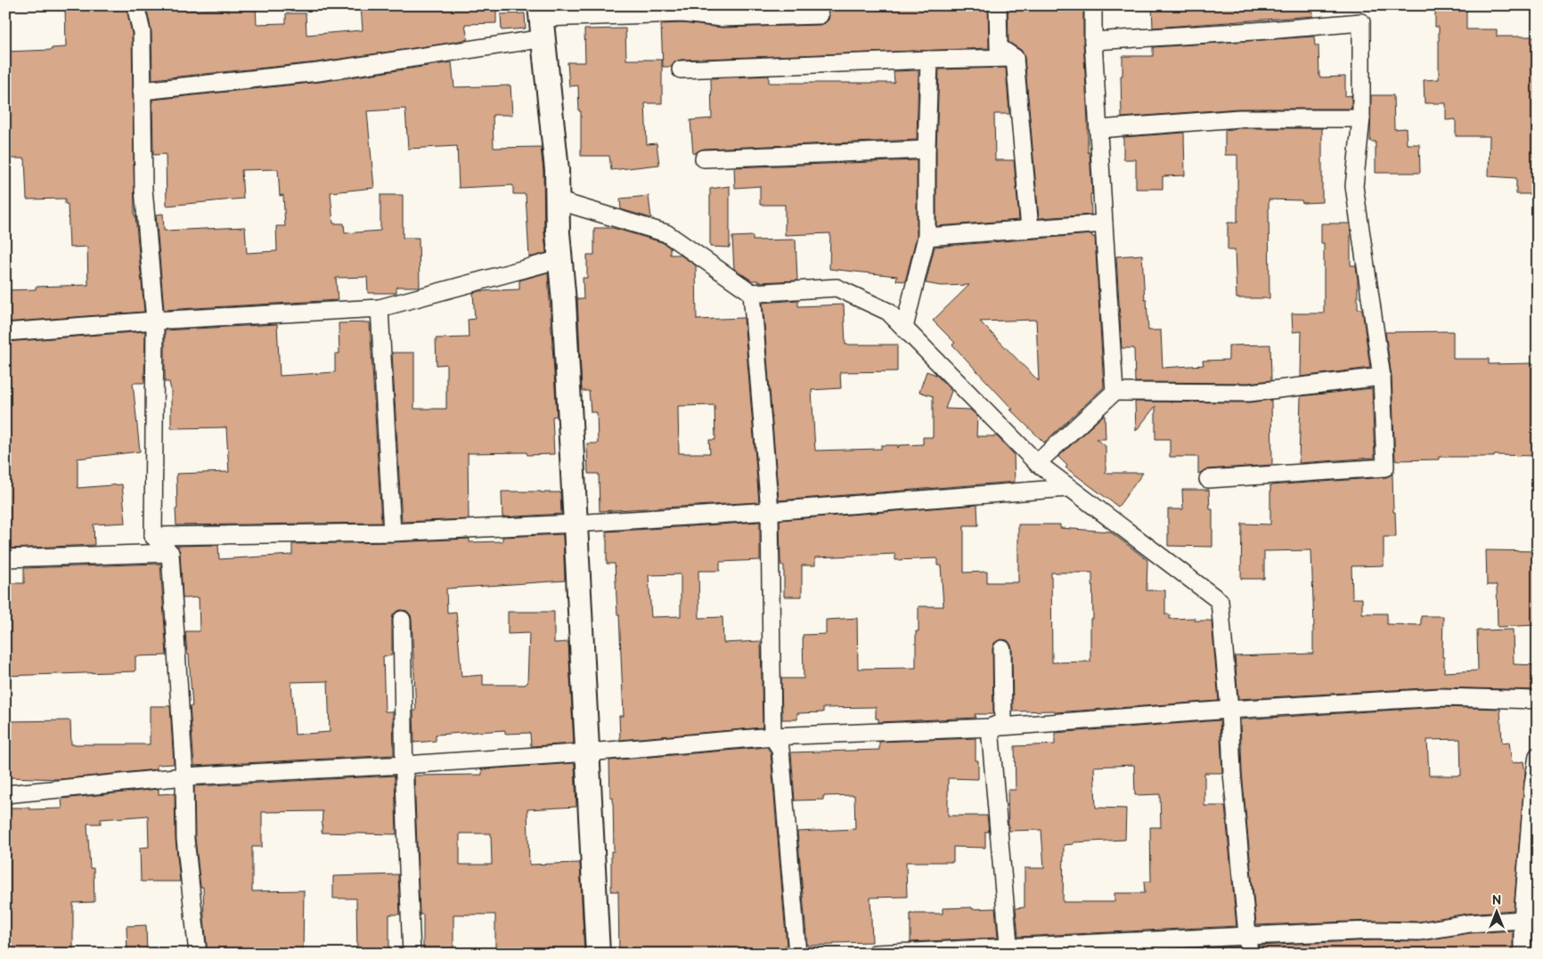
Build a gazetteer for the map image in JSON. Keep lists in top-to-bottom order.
{
  "north": "top"
}
